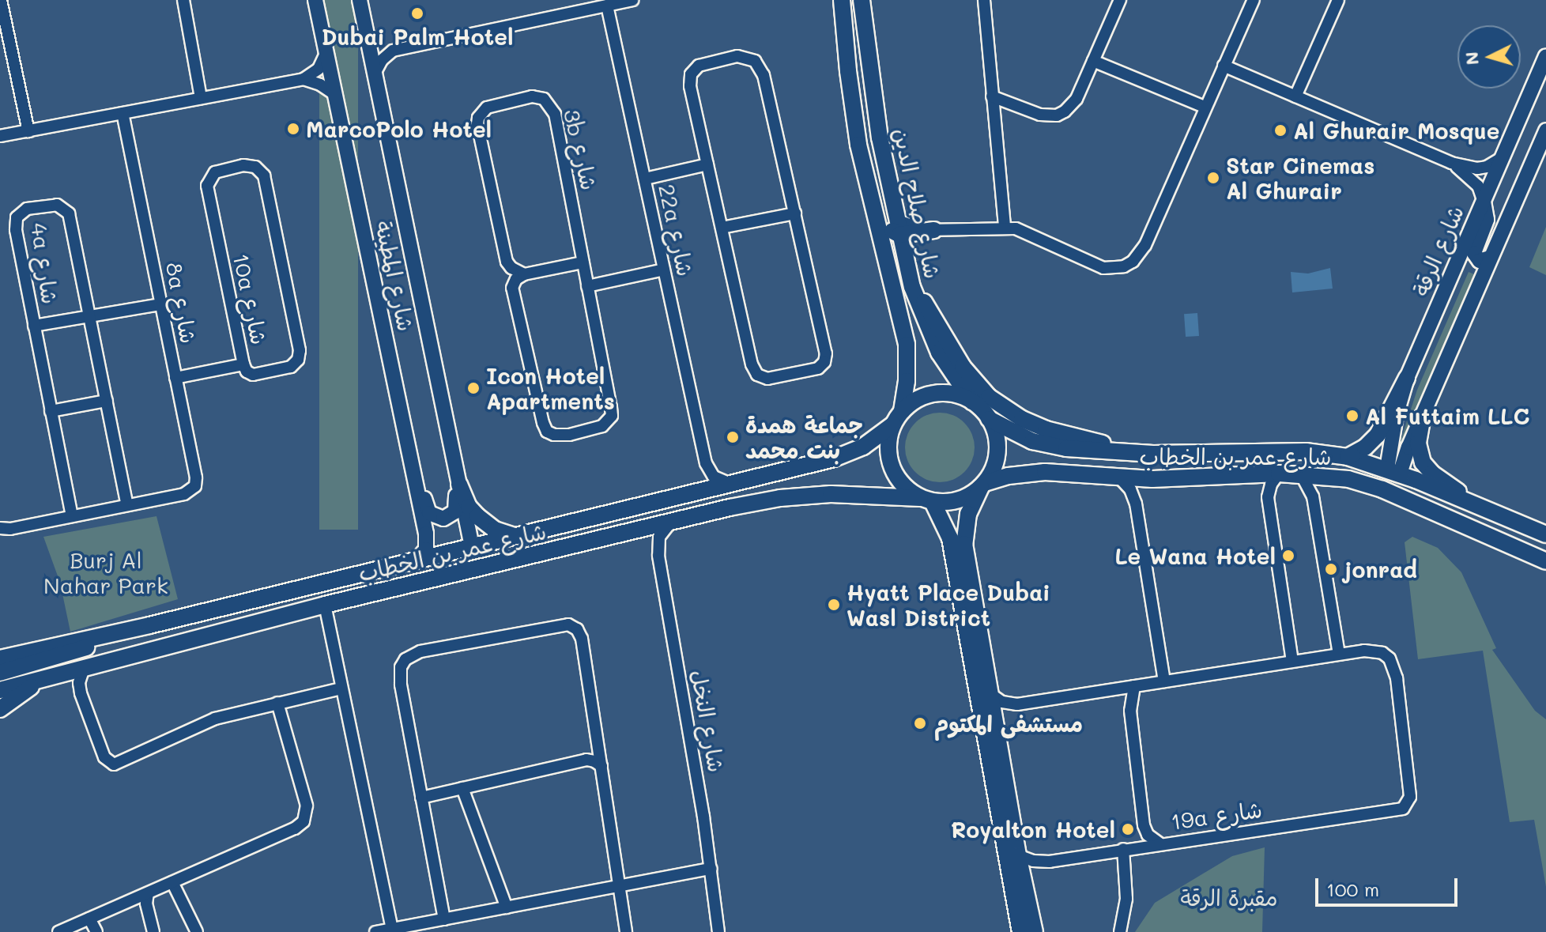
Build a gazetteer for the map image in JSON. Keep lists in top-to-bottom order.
{
  "streets": {
    "main road": ["شارع صلاح الدين", "شارع عمر بن الخطاب"],
    "street": [
      "3b شارع",
      "22a شارع",
      "شارع الرقة",
      "4a شارع",
      "شارع المطينة",
      "10a شارع",
      "8a شارع",
      "شارع النخل",
      "19a شارع"
    ]
  },
  "crossings": [
    ["شارع صلاح الدين", "شارع عمر بن الخطاب"],
    ["شارع الرقة", "شارع عمر بن الخطاب"],
    ["4a شارع", "8a شارع"],
    ["شارع المطينة", "شارع عمر بن الخطاب"],
    ["شارع عمر بن الخطاب", "شارع النخل"]
  ],
  "parks": ["Burj Al Nahar Park", "مقبرة الرقة"],
  "places": [
    "Dubai Palm Hotel",
    "MarcoPolo Hotel",
    "Al Ghurair Mosque",
    "Star Cinemas Al Ghurair",
    "Icon Hotel Apartments",
    "Al Futtaim LLC",
    "جماعة همدة بنت محمد",
    "Le Wana Hotel",
    "jonrad",
    "Hyatt Place Dubai Wasl District",
    "مستشفى المكتوم",
    "Royalton Hotel"
  ],
  "scale_bar": "100 m",
  "north": "left"
}
